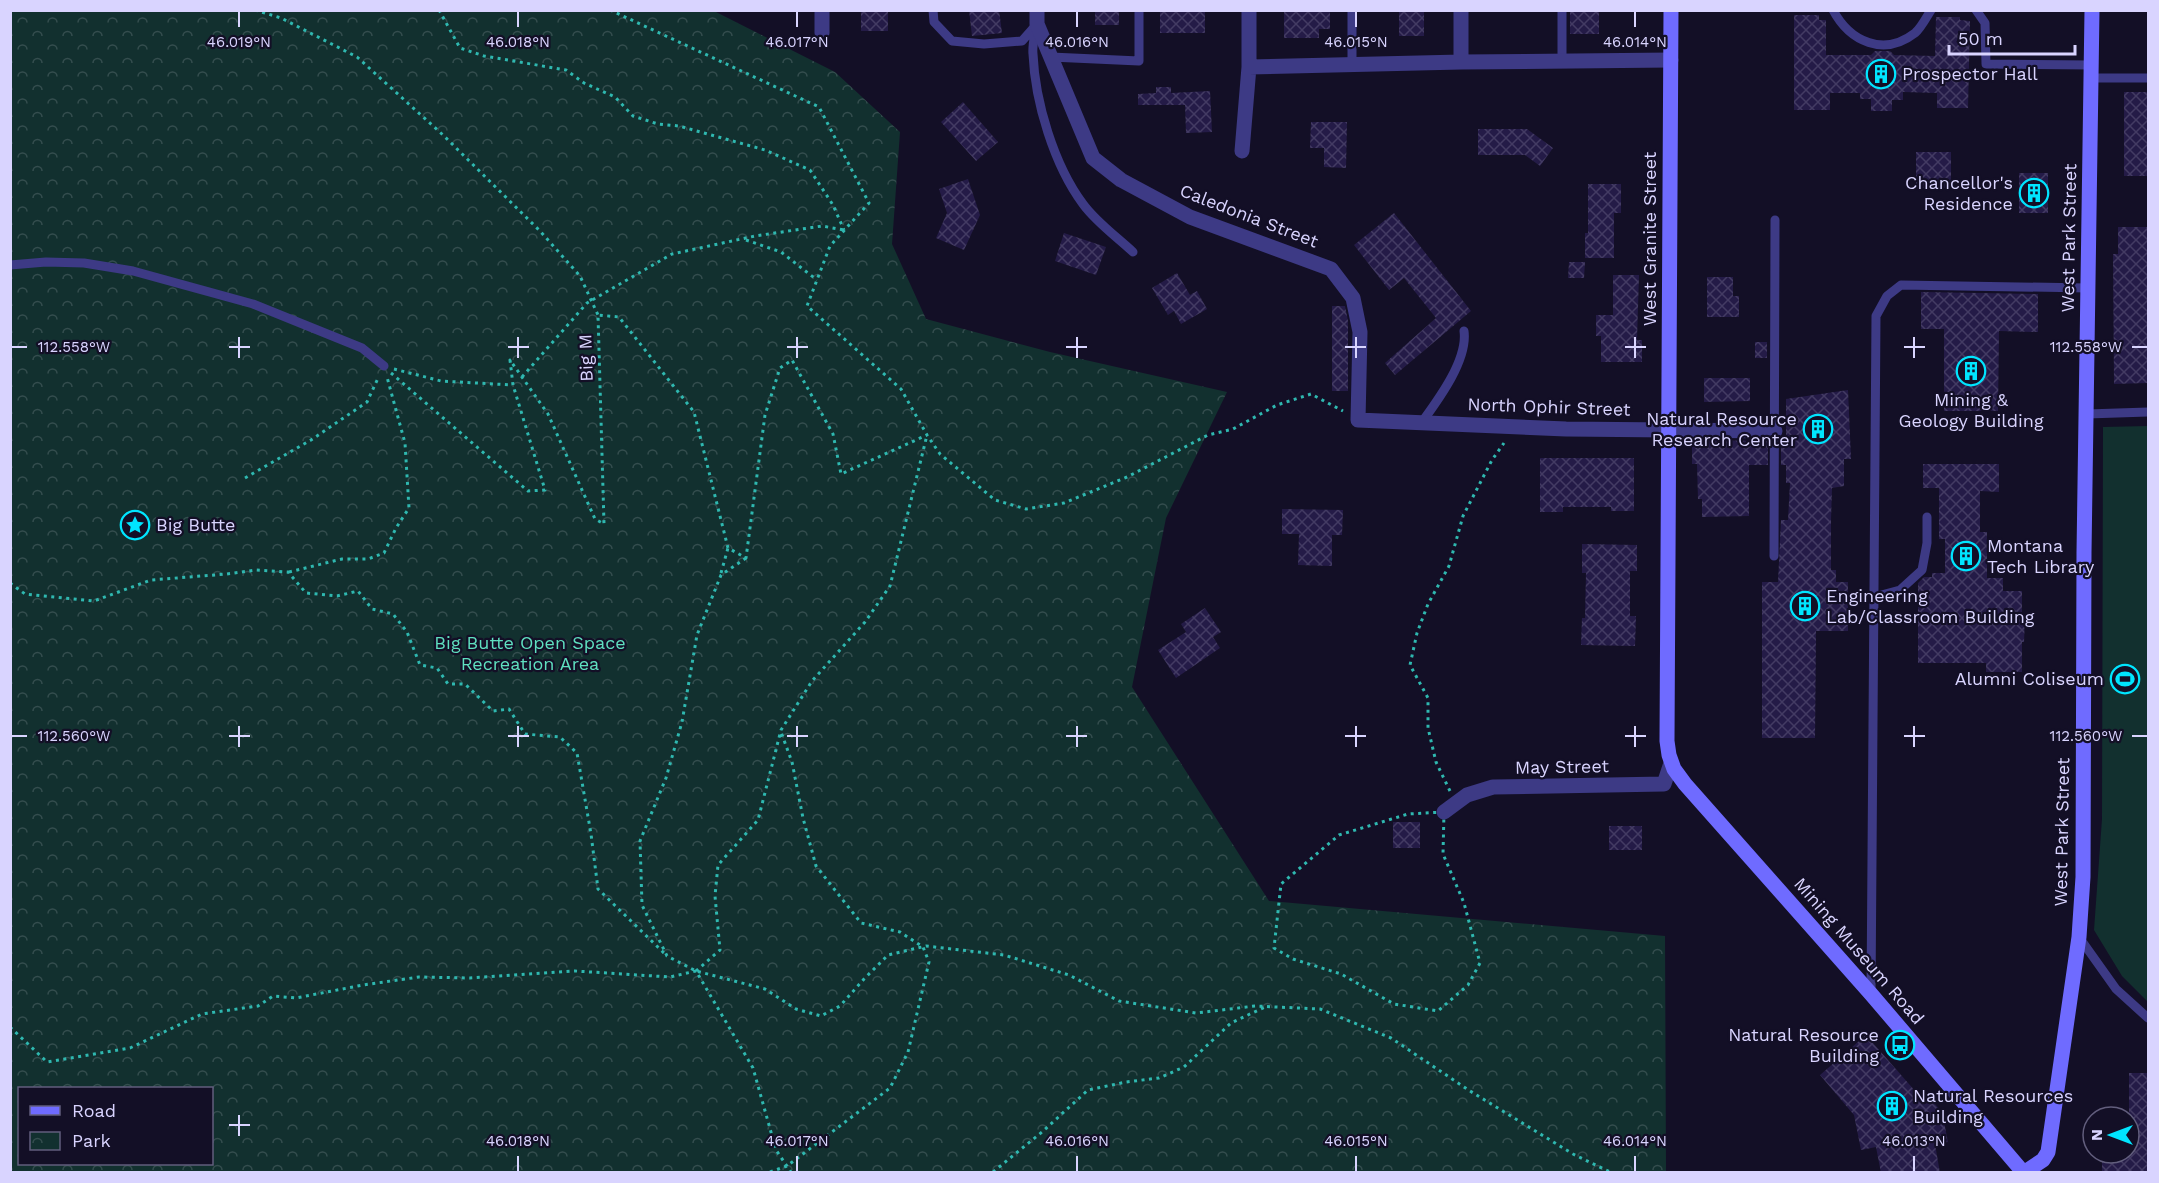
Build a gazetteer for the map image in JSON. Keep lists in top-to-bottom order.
{
  "streets": {
    "street": [
      "Caledonia Street",
      "West Park Street",
      "West Granite Street",
      "North Ophir Street",
      "May Street",
      "Mining Museum Road"
    ],
    "path": ["Big M"]
  },
  "crossings": [
    ["Caledonia Street", "North Ophir Street"],
    ["West Park Street", "Mining Museum Road"],
    ["West Granite Street", "North Ophir Street"],
    ["West Granite Street", "May Street"],
    ["West Granite Street", "Mining Museum Road"],
    ["May Street", "Mining Museum Road"]
  ],
  "parks": ["Big Butte Open Space Recreation Area"],
  "places": {
    "building": [
      "Prospector Hall",
      "Chancellor's Residence",
      "Mining & Geology Building",
      "Natural Resource Research Center",
      "Montana Tech Library",
      "Engineering Lab/Classroom Building",
      "Natural Resources Building"
    ],
    "place": ["Big Butte"],
    "sports": ["Alumni Coliseum"],
    "bus stop": ["Natural Resource Building"]
  },
  "legend": ["Road", "Park"],
  "scale_bar": "50 m",
  "north": "left",
  "coordinates": [
    "46.019°N",
    "46.018°N",
    "46.017°N",
    "46.016°N",
    "46.015°N",
    "46.014°N",
    "112.558°W",
    "112.560°W",
    "46.013°N"
  ]
}
